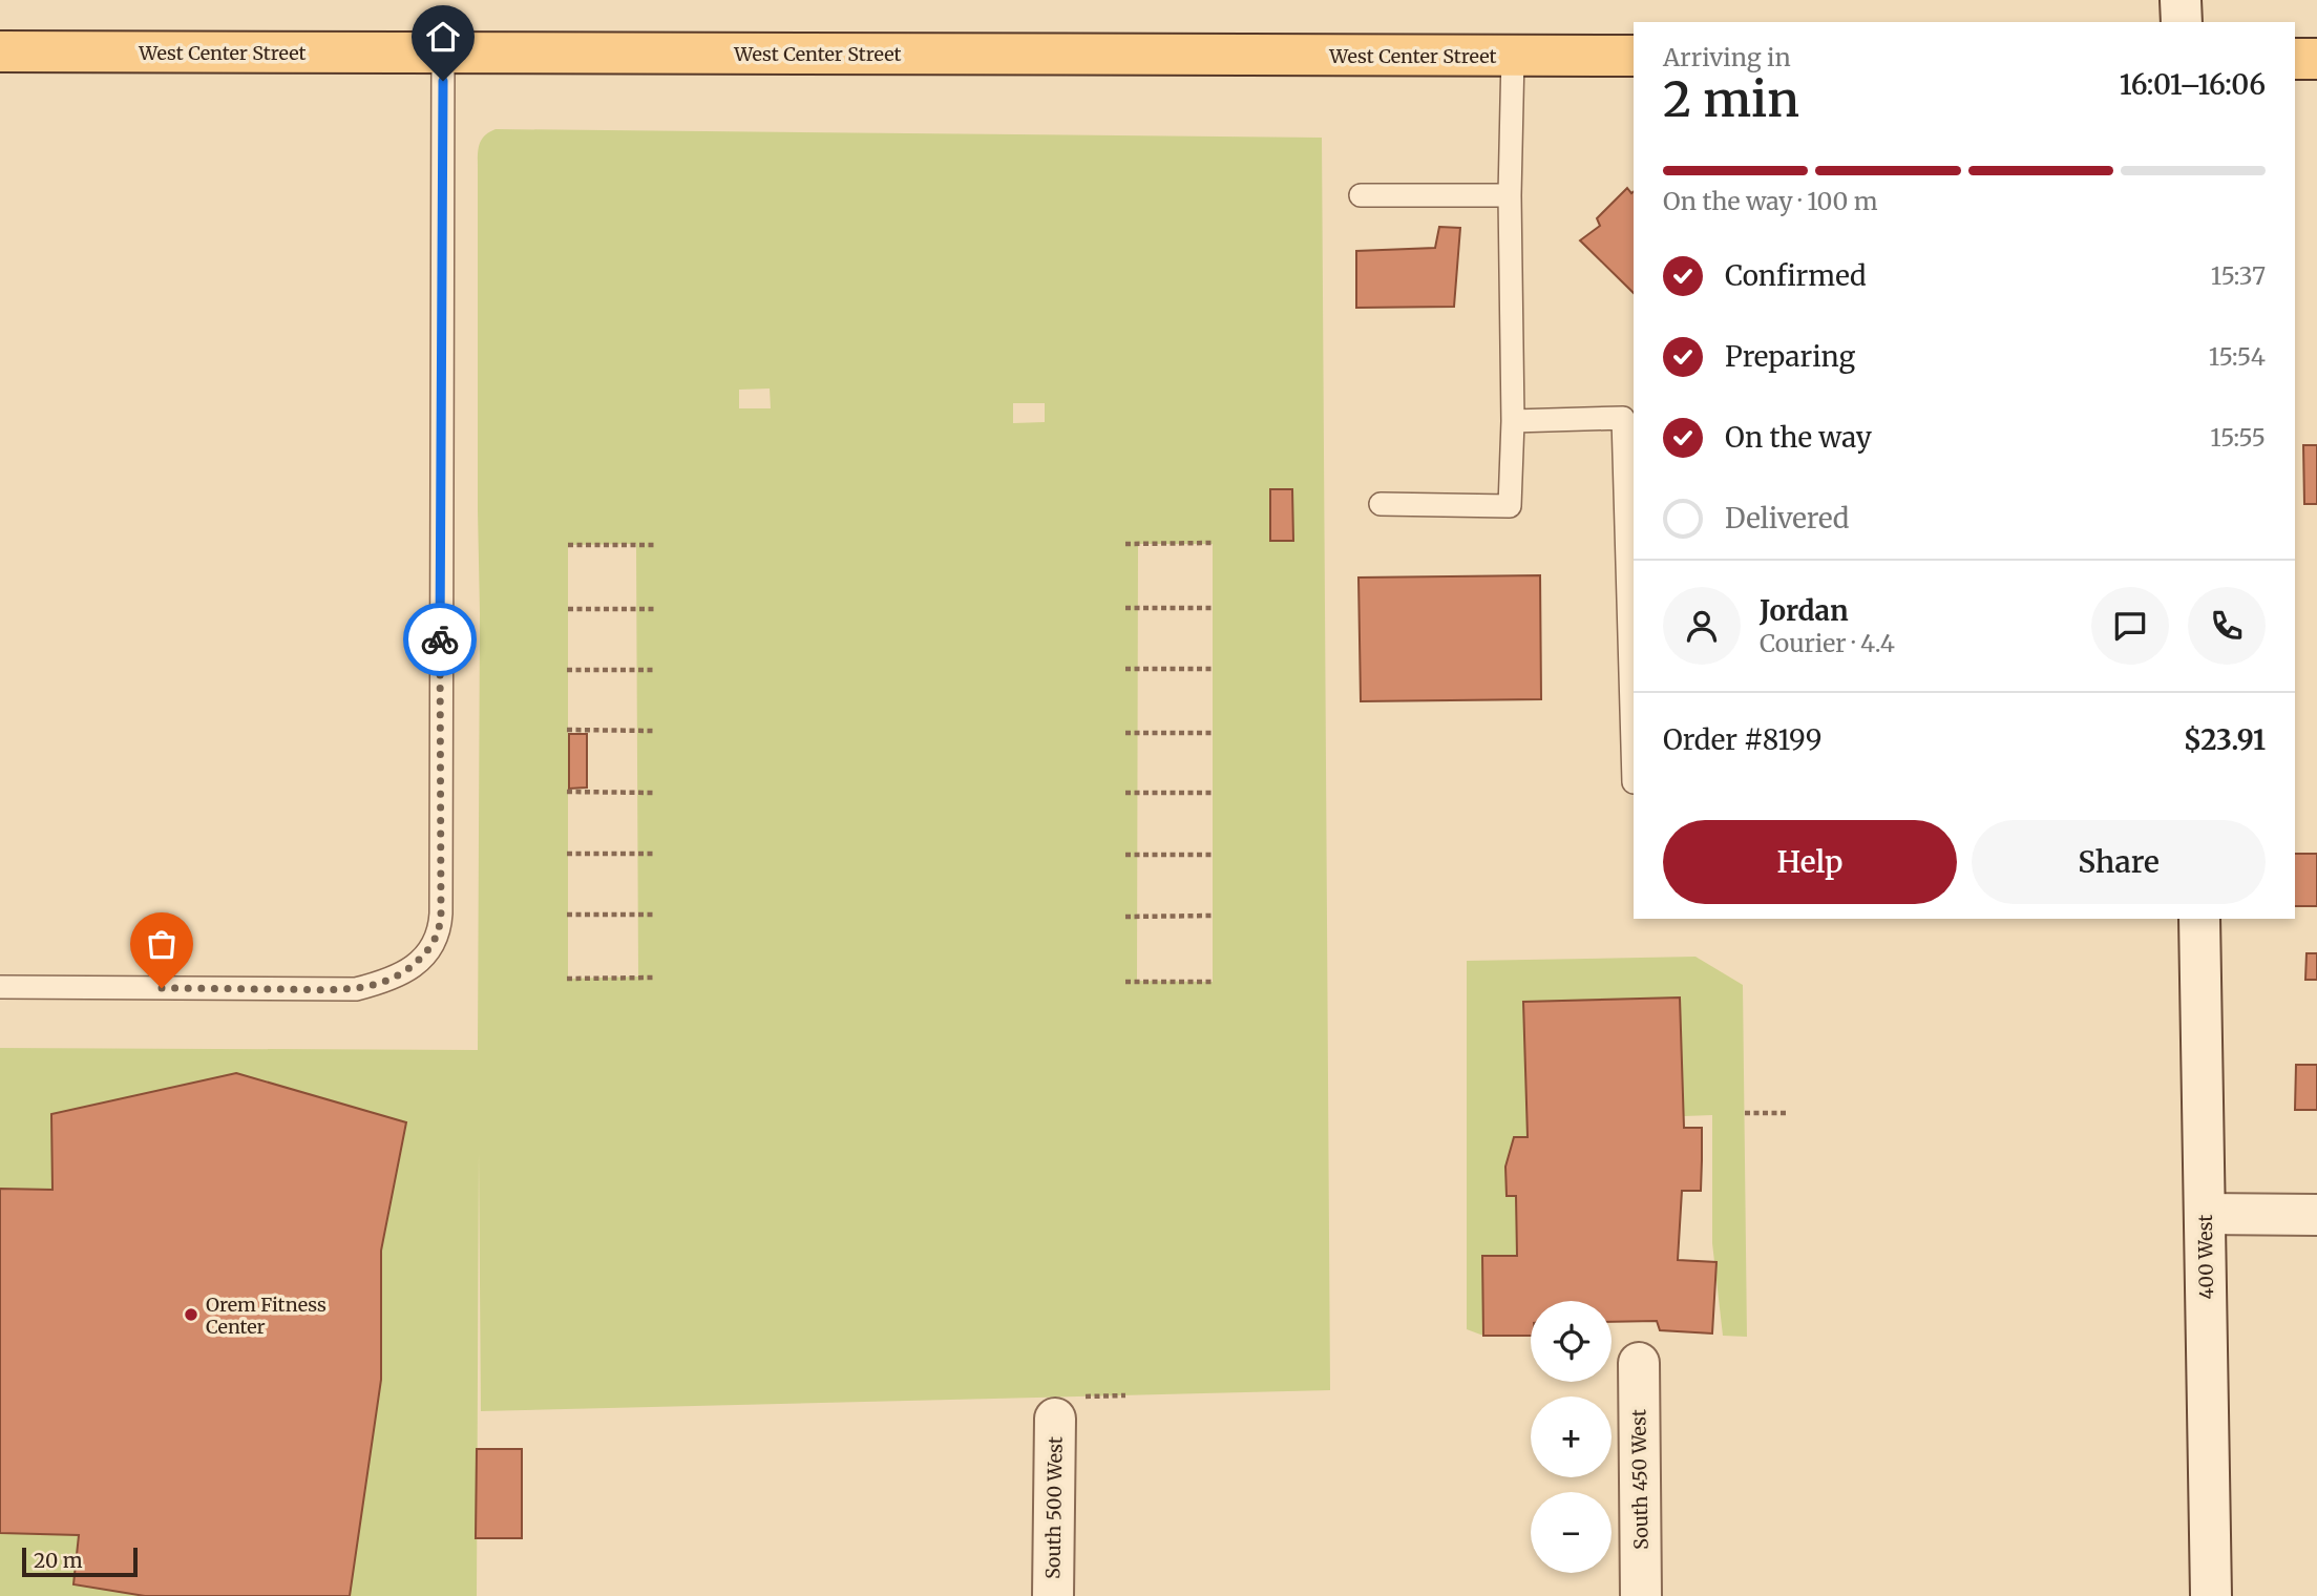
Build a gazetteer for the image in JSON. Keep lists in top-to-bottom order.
{
  "streets": {
    "main road": [
      "West Center Street",
      "400 West",
      "South 450 West",
      "South 500 West"
    ]
  },
  "places": ["Orem Fitness Center"],
  "scale_bar": "20 m",
  "page": {
    "heading": ["2 min", "Arriving in", "16:01–16:06"],
    "panel": [
      "Jordan",
      "Courier · 4.4",
      "Order #8199",
      "$23.91"
    ],
    "bar": "On the way · 100 m",
    "list": [
      ["Confirmed", "15:37"],
      ["Preparing", "15:54"],
      ["On the way", "15:55"],
      "Delivered"
    ],
    "buttons": ["Help", "Share"],
    "map_buttons": ["+", "−"],
    "scale": "20 m"
  }
}
